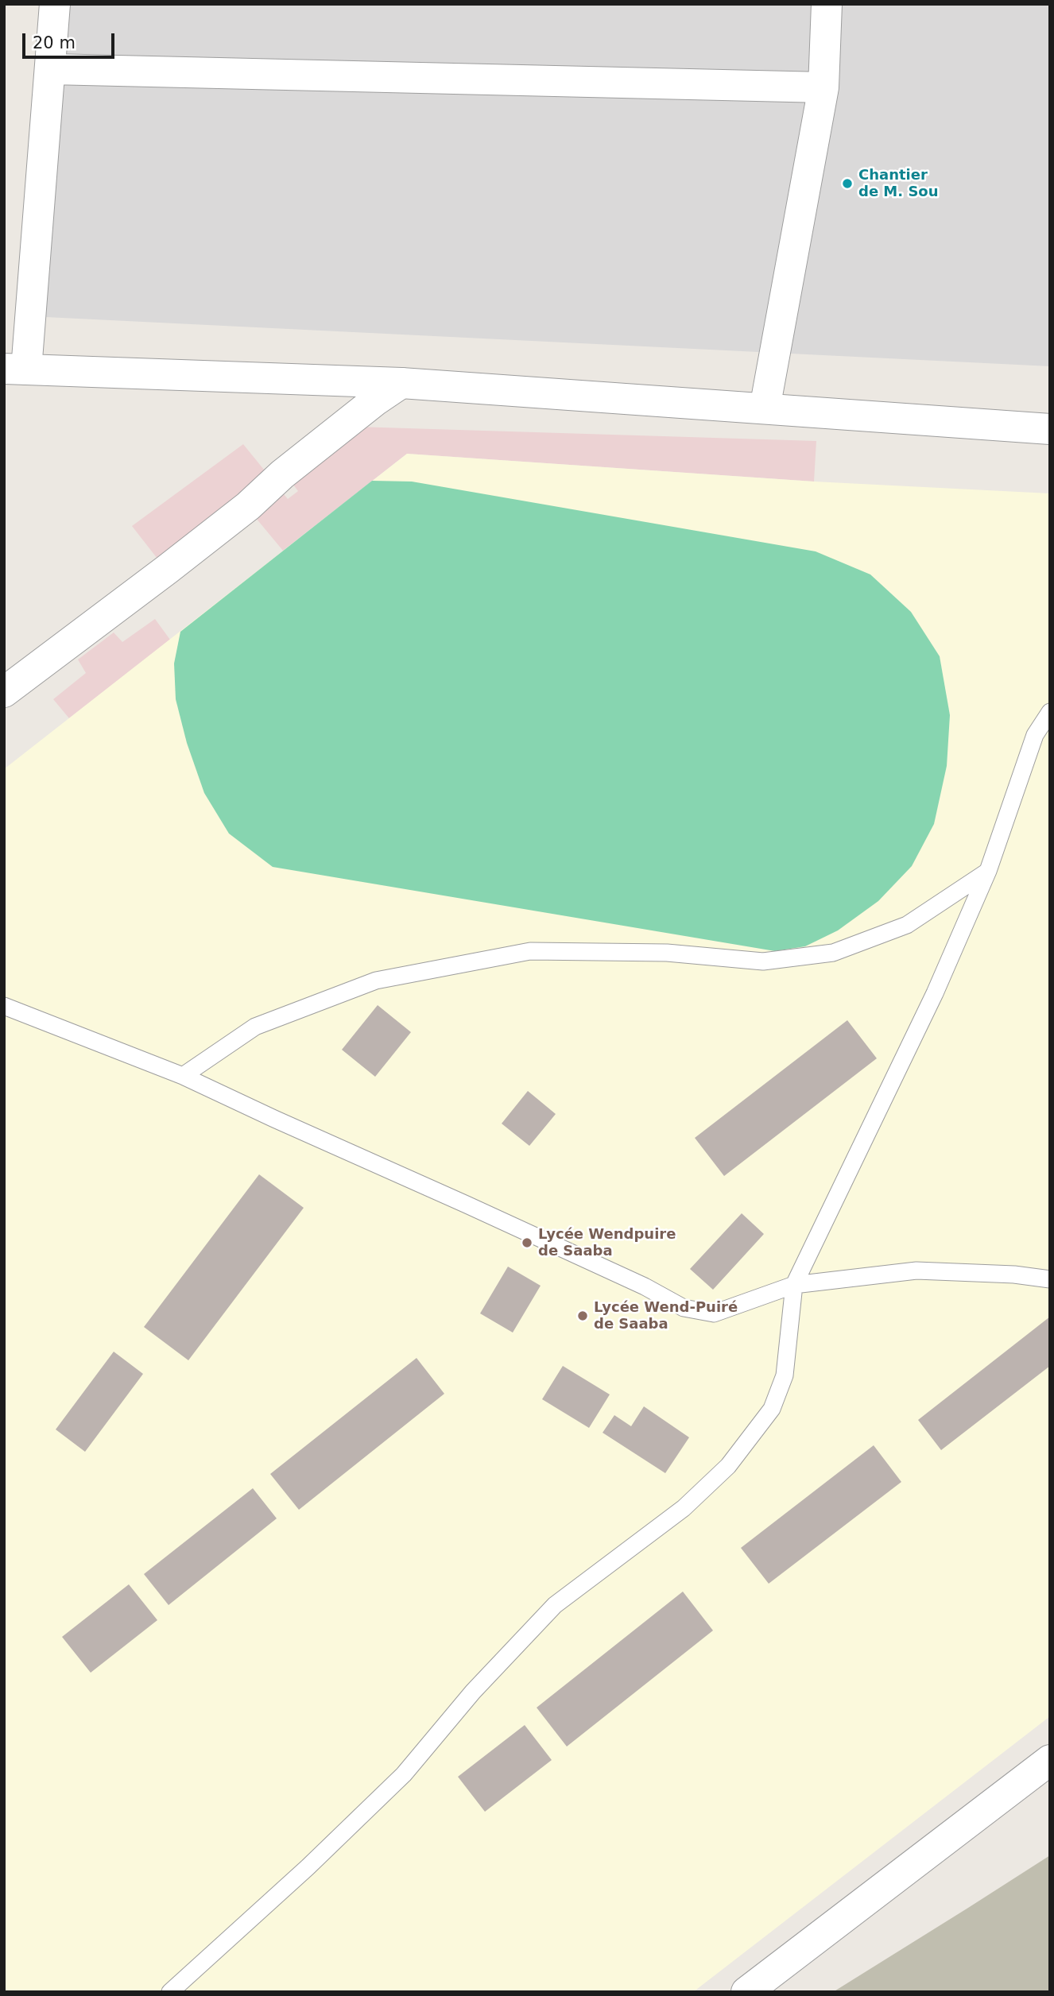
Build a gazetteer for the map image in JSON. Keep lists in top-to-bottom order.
{
  "places": ["Chantier de M. Sou", "Lycée Wendpuire de Saaba", "Lycée Wend-Puiré de Saaba"],
  "scale_bar": "20 m"
}
